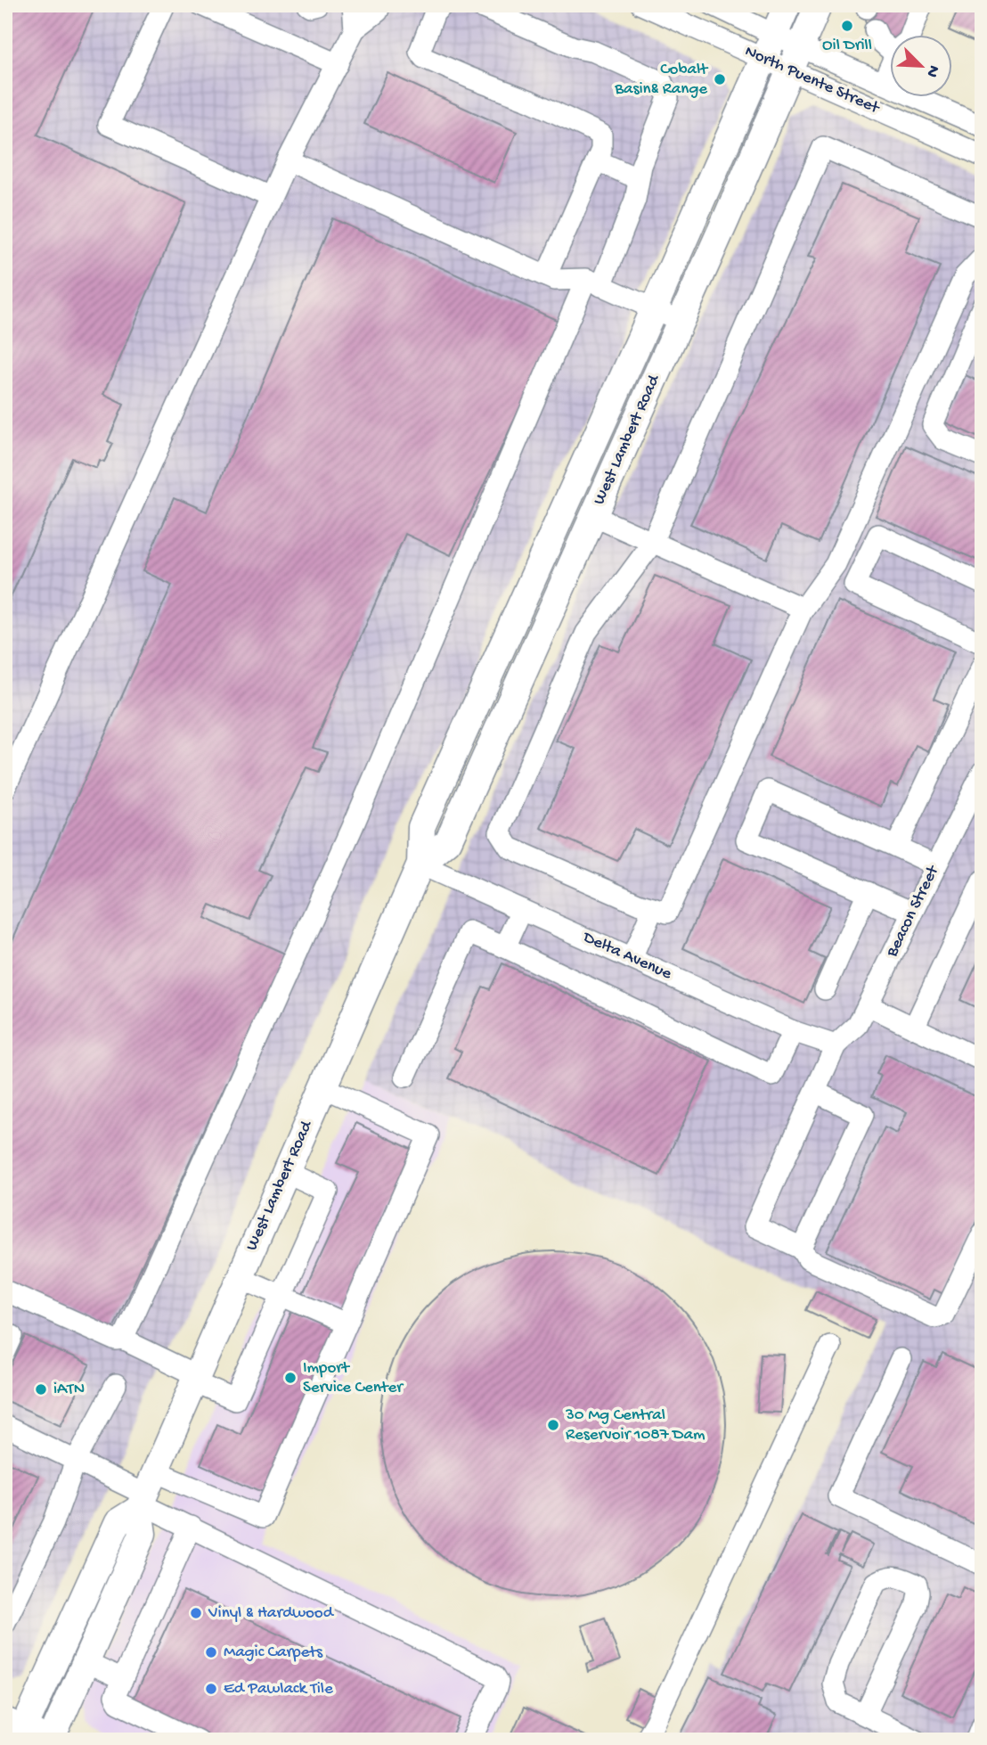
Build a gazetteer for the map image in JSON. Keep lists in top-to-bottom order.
{
  "streets": {
    "main road": ["West Lambert Road"],
    "street": ["North Puente Street", "Beacon Street", "Delta Avenue"]
  },
  "crossings": [
    ["North Puente Street", "West Lambert Road"],
    ["West Lambert Road", "Delta Avenue"],
    ["Beacon Street", "Delta Avenue"]
  ],
  "places": [
    "Oil Drill",
    "Cobalt Basin& Range",
    "Import Service Center",
    "iATN",
    "30 Mg Central Reservoir 1087 Dam",
    "Vinyl & Hardwood",
    "Magic Carpets",
    "Ed Pawlack Tile"
  ],
  "north": "bottom right"
}
